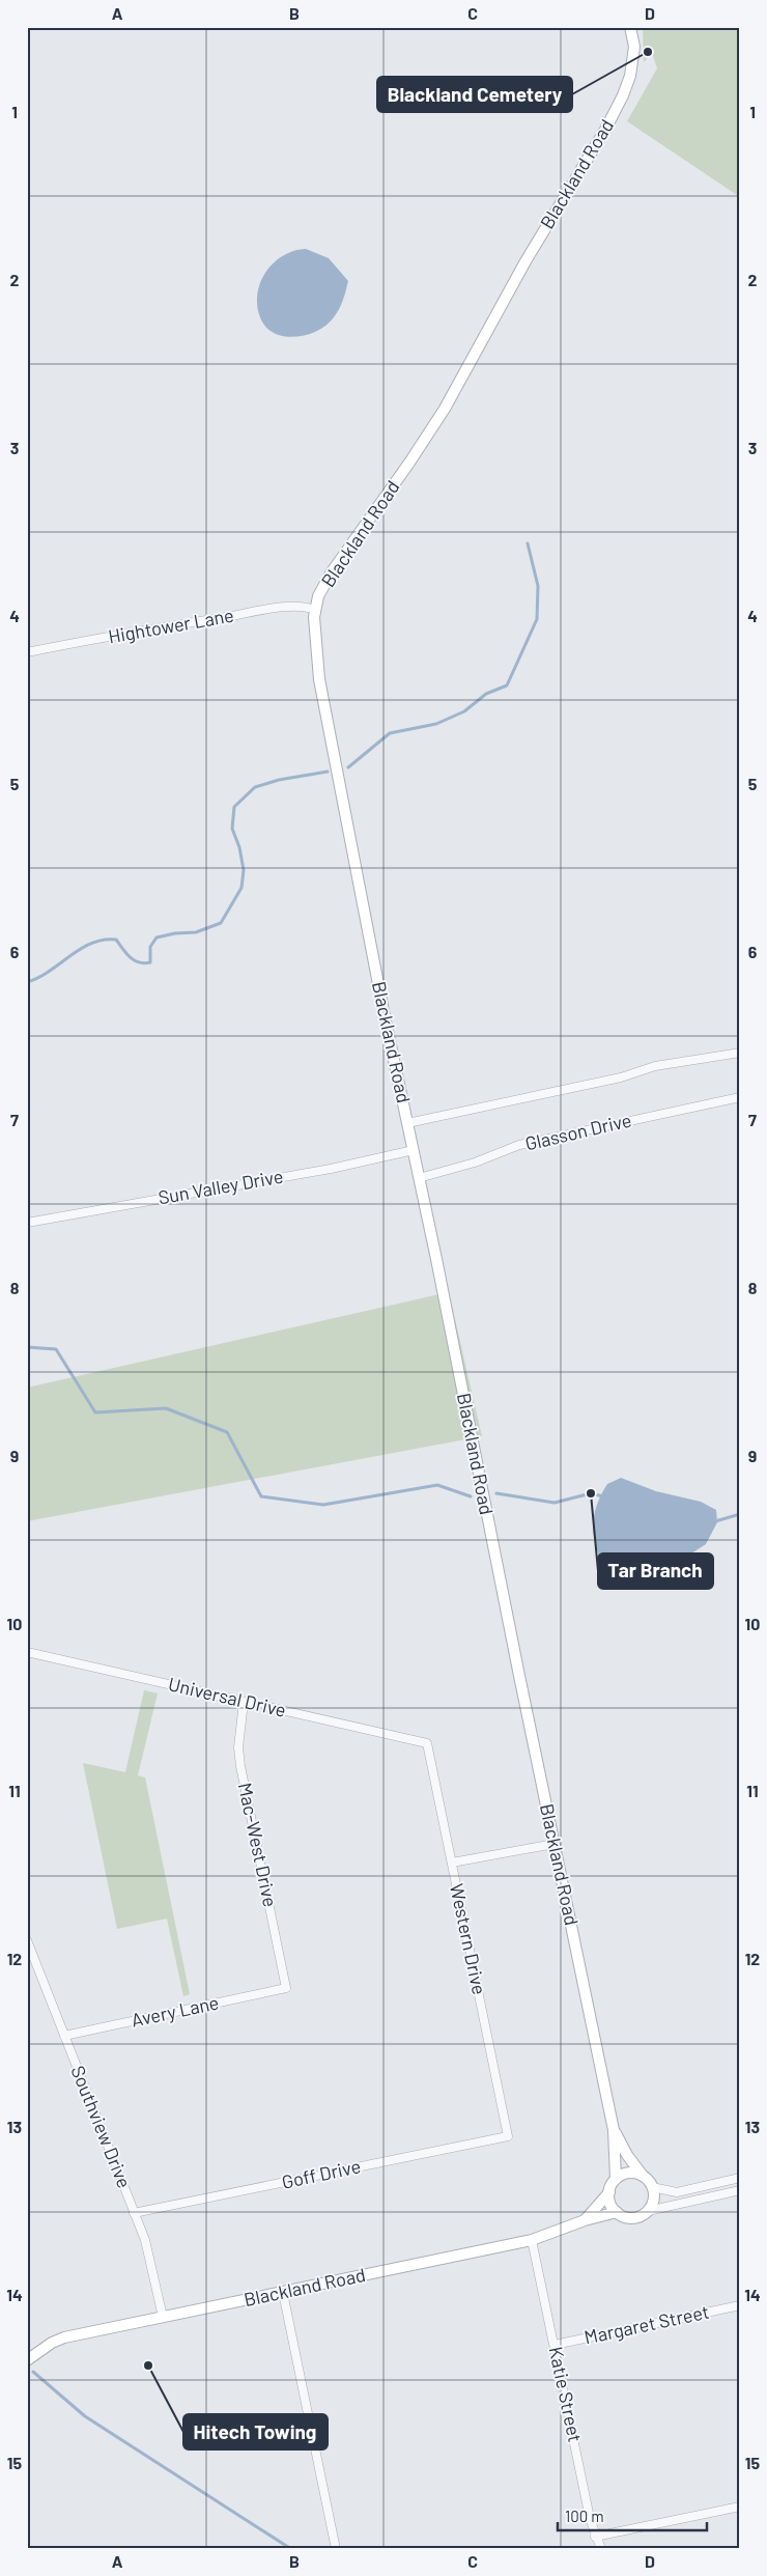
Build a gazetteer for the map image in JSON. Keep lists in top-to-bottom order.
{
  "streets": {
    "street": [
      "Blackland Road",
      "Hightower Lane",
      "Glasson Drive",
      "Sun Valley Drive",
      "Universal Drive",
      "Mac-West Drive",
      "Western Drive",
      "Avery Lane",
      "Southview Drive",
      "Goff Drive",
      "Margaret Street",
      "Katie Street"
    ]
  },
  "crossings": [
    ["Blackland Road", "Hightower Lane"],
    ["Blackland Road", "Glasson Drive"],
    ["Blackland Road", "Sun Valley Drive"],
    ["Blackland Road", "Southview Drive"],
    ["Blackland Road", "Katie Street"],
    ["Universal Drive", "Mac-West Drive"],
    ["Universal Drive", "Western Drive"],
    ["Mac-West Drive", "Avery Lane"],
    ["Western Drive", "Goff Drive"],
    ["Avery Lane", "Southview Drive"],
    ["Southview Drive", "Goff Drive"],
    ["Margaret Street", "Katie Street"]
  ],
  "places": ["Blackland Cemetery", "Tar Branch", "Hitech Towing"],
  "scale_bar": "100 m",
  "grid": {
    "columns": [
      "A",
      "B",
      "C",
      "D"
    ],
    "rows": [
      "1",
      "2",
      "3",
      "4",
      "5",
      "6",
      "7",
      "8",
      "9",
      "10",
      "11",
      "12",
      "13",
      "14",
      "15"
    ]
  }
}
